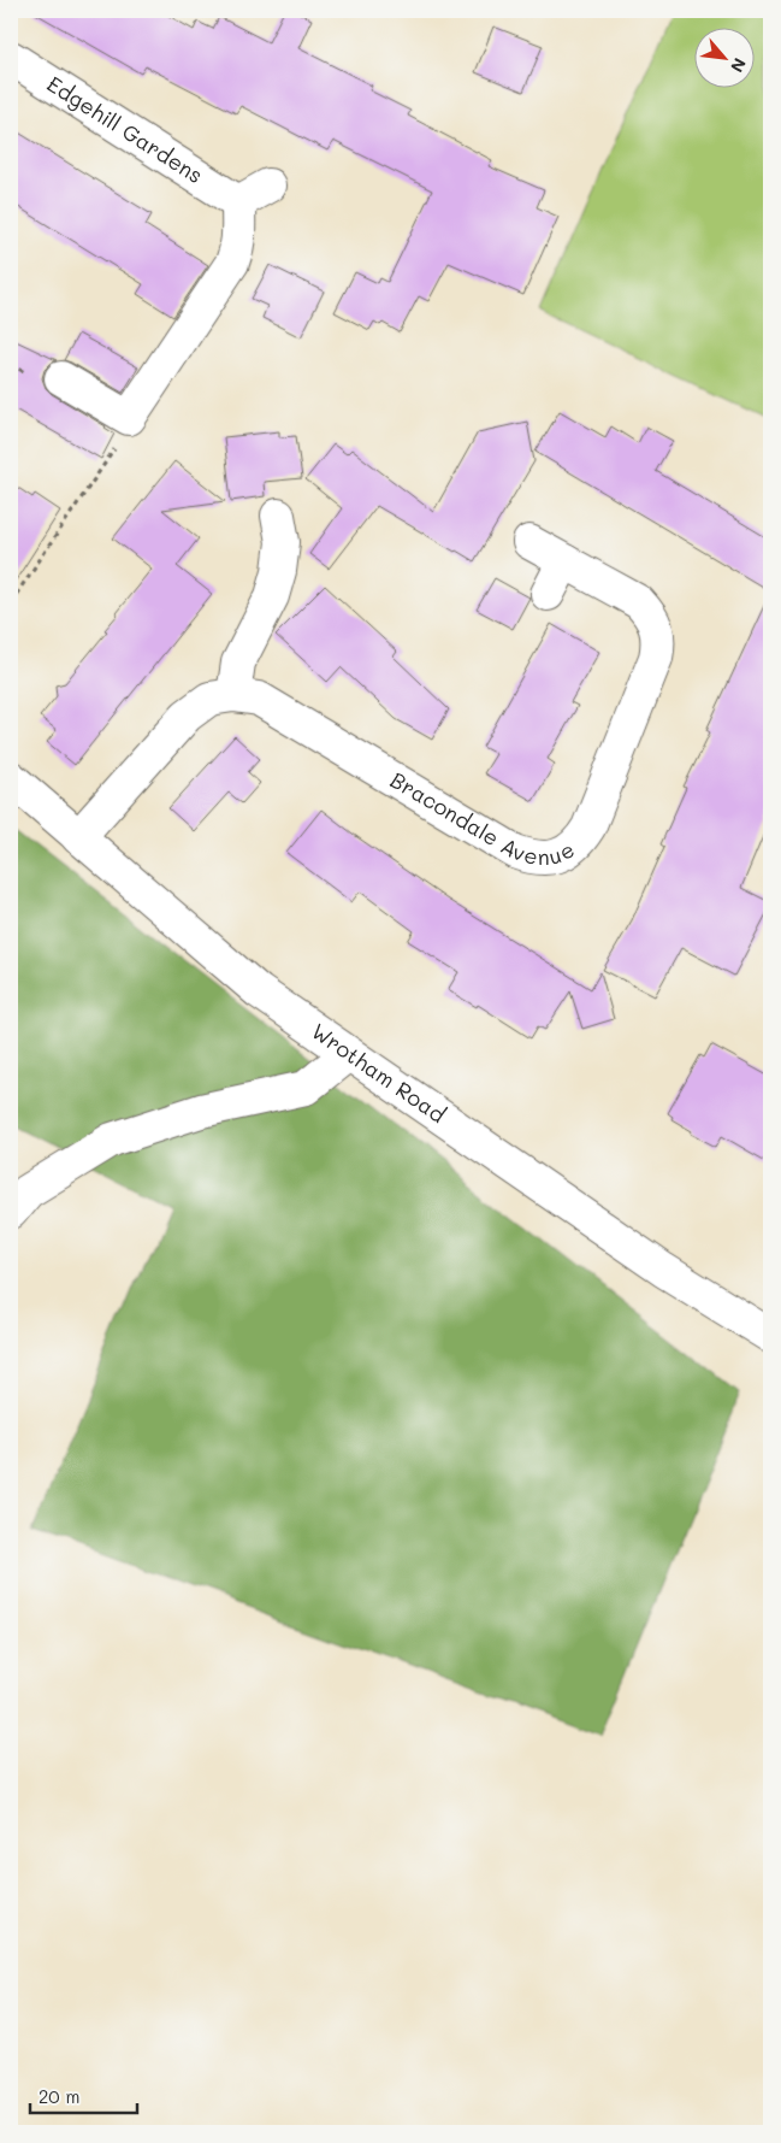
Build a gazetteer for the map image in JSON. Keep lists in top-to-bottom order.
{
  "streets": {
    "street": ["Edgehill Gardens", "Bracondale Avenue", "Wrotham Road"]
  },
  "crossings": [
    ["Bracondale Avenue", "Wrotham Road"]
  ],
  "scale_bar": "20 m",
  "north": "bottom right"
}
